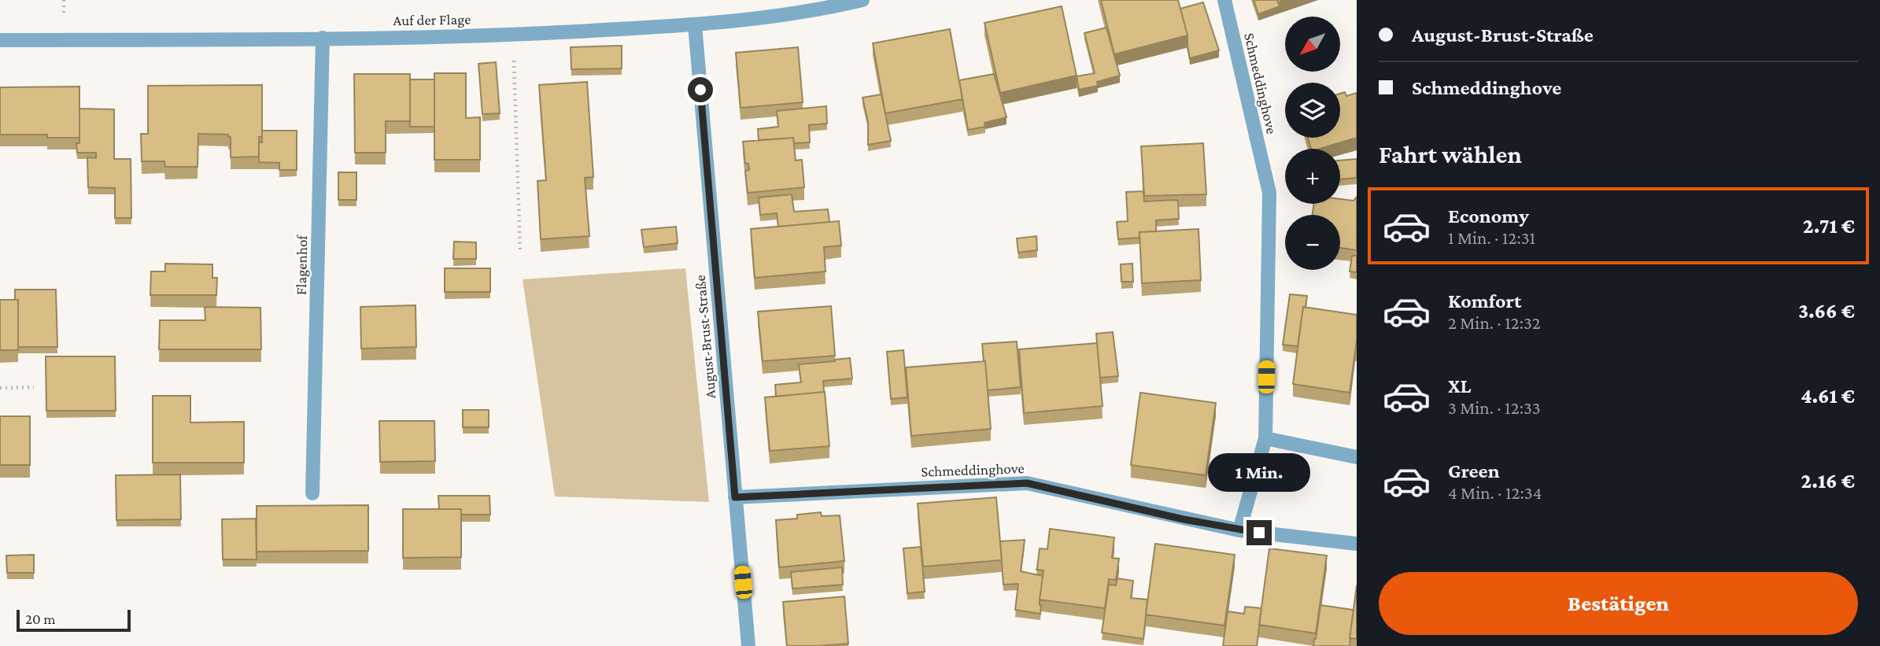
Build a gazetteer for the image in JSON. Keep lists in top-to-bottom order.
{
  "streets": {
    "street": [
      "Auf der Flage",
      "Schmeddinghove",
      "Flagenhof",
      "August-Brust-Straße"
    ]
  },
  "crossings": [
    ["Auf der Flage", "Flagenhof"],
    ["Auf der Flage", "August-Brust-Straße"],
    ["Schmeddinghove", "August-Brust-Straße"]
  ],
  "scale_bar": "20 m",
  "north": "bottom left",
  "page": {
    "banner": ["August-Brust-Straße", "Schmeddinghove"],
    "map_buttons": ["+", "−"],
    "heading": "Fahrt wählen",
    "list": [
      {
        "name": "Economy",
        "note": "1 Min. · 12:31",
        "value": "2.71 €"
      },
      {
        "name": "Komfort",
        "note": "2 Min. · 12:32",
        "value": "3.66 €"
      },
      {
        "name": "XL",
        "note": "3 Min. · 12:33",
        "value": "4.61 €"
      },
      {
        "name": "Green",
        "note": "4 Min. · 12:34",
        "value": "2.16 €"
      }
    ],
    "bubble": "1 Min.",
    "buttons": "Bestätigen",
    "scale": "20 m"
  }
}
